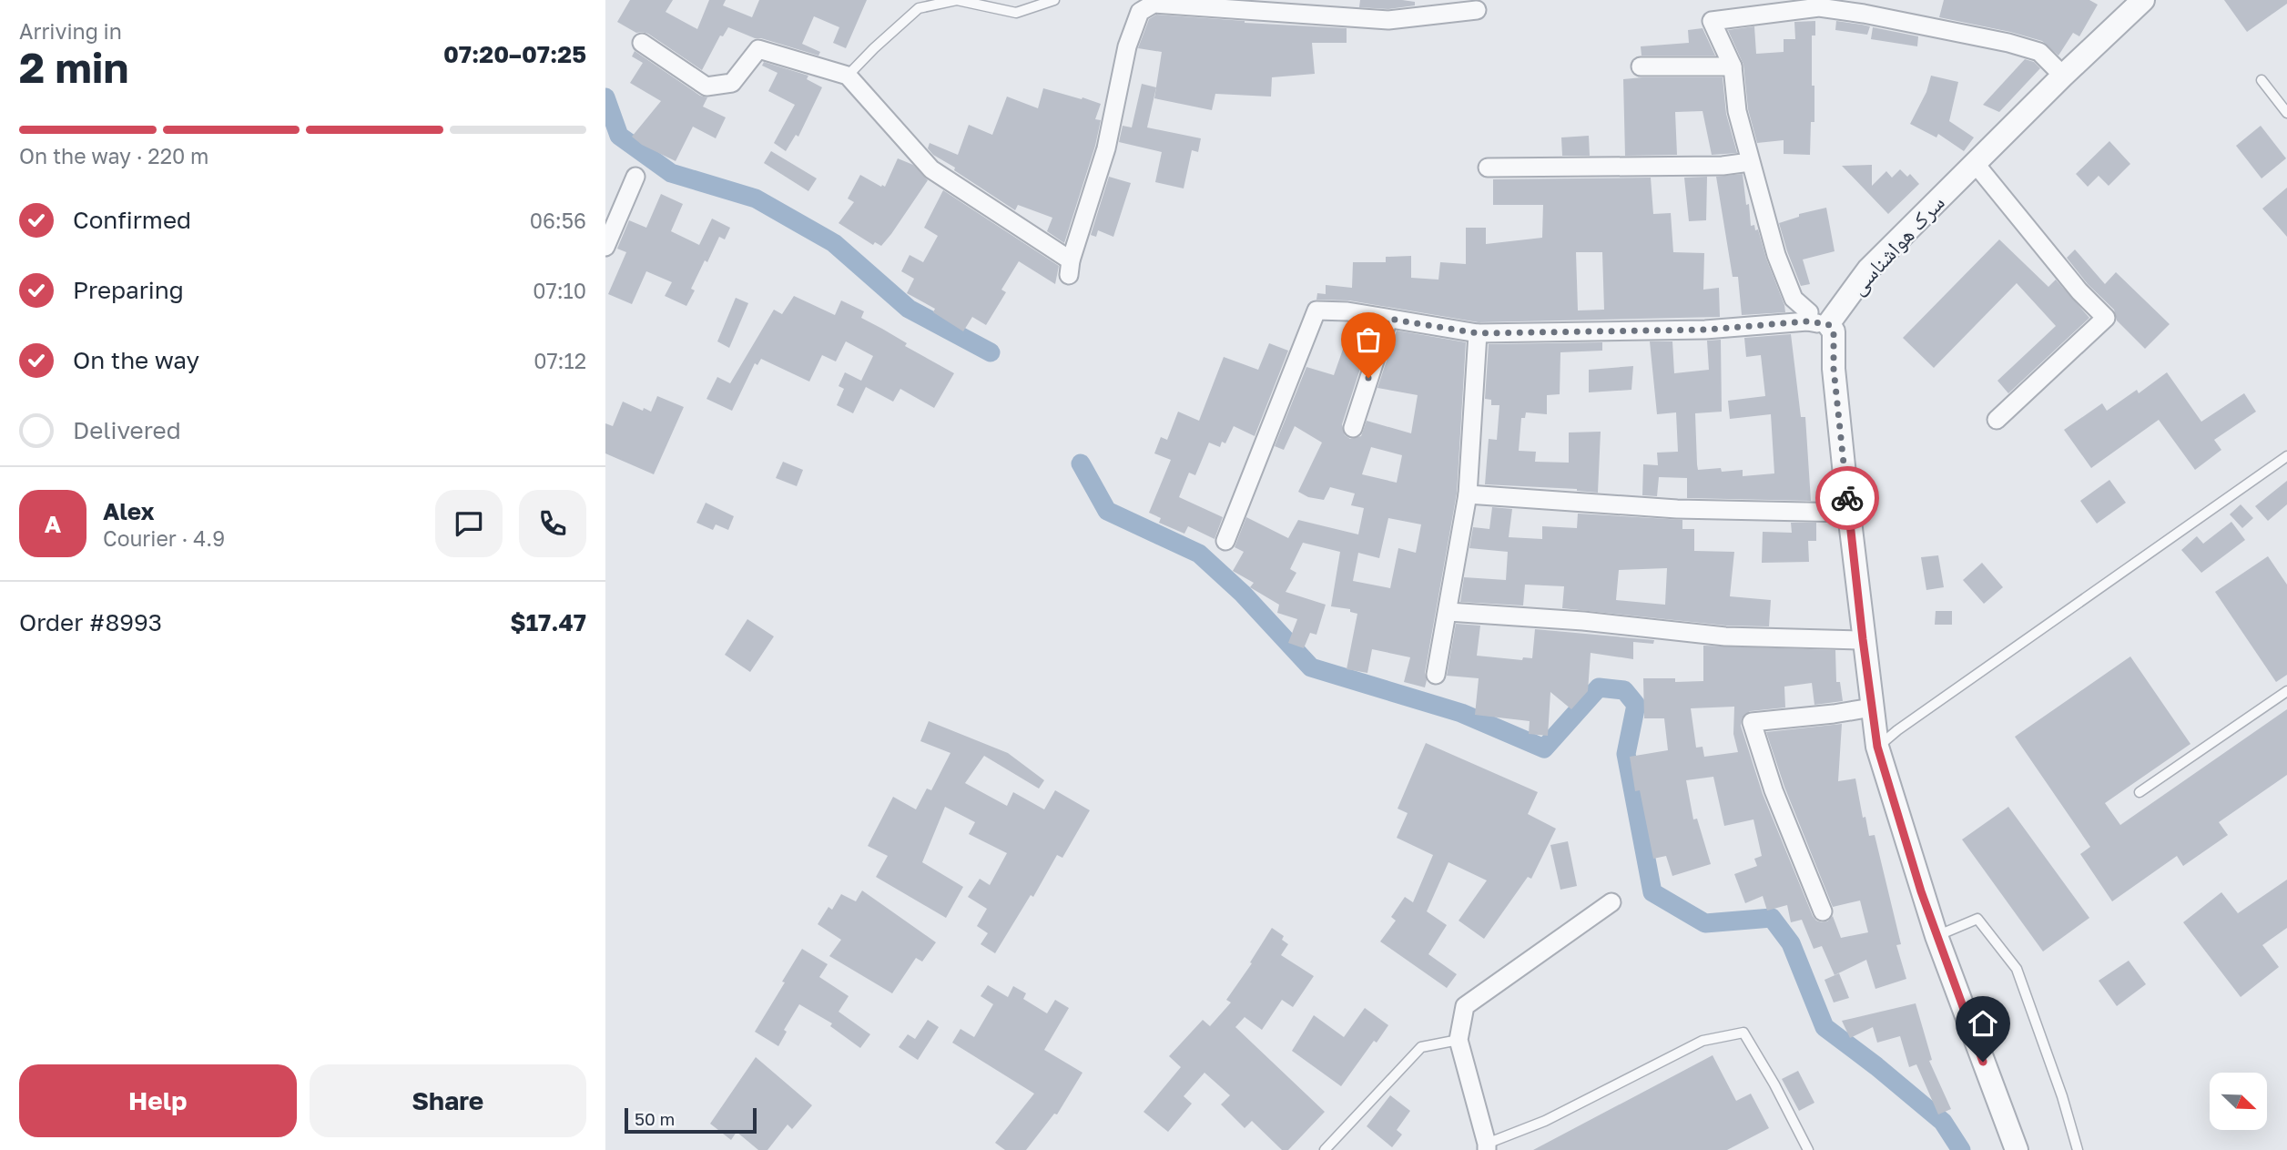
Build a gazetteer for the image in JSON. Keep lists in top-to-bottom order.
{
  "streets": {
    "street": ["سرک هواشناسی"]
  },
  "scale_bar": "50 m",
  "north": "bottom right",
  "page": {
    "heading": ["2 min", "Arriving in", "07:20–07:25"],
    "panel": [
      "Alex",
      "Courier · 4.9",
      "Order #8993",
      "$17.47"
    ],
    "bar": "On the way · 220 m",
    "list": [
      ["Confirmed", "06:56"],
      ["Preparing", "07:10"],
      ["On the way", "07:12"],
      "Delivered"
    ],
    "round": "A",
    "buttons": ["Help", "Share"],
    "scale": "50 m"
  }
}
